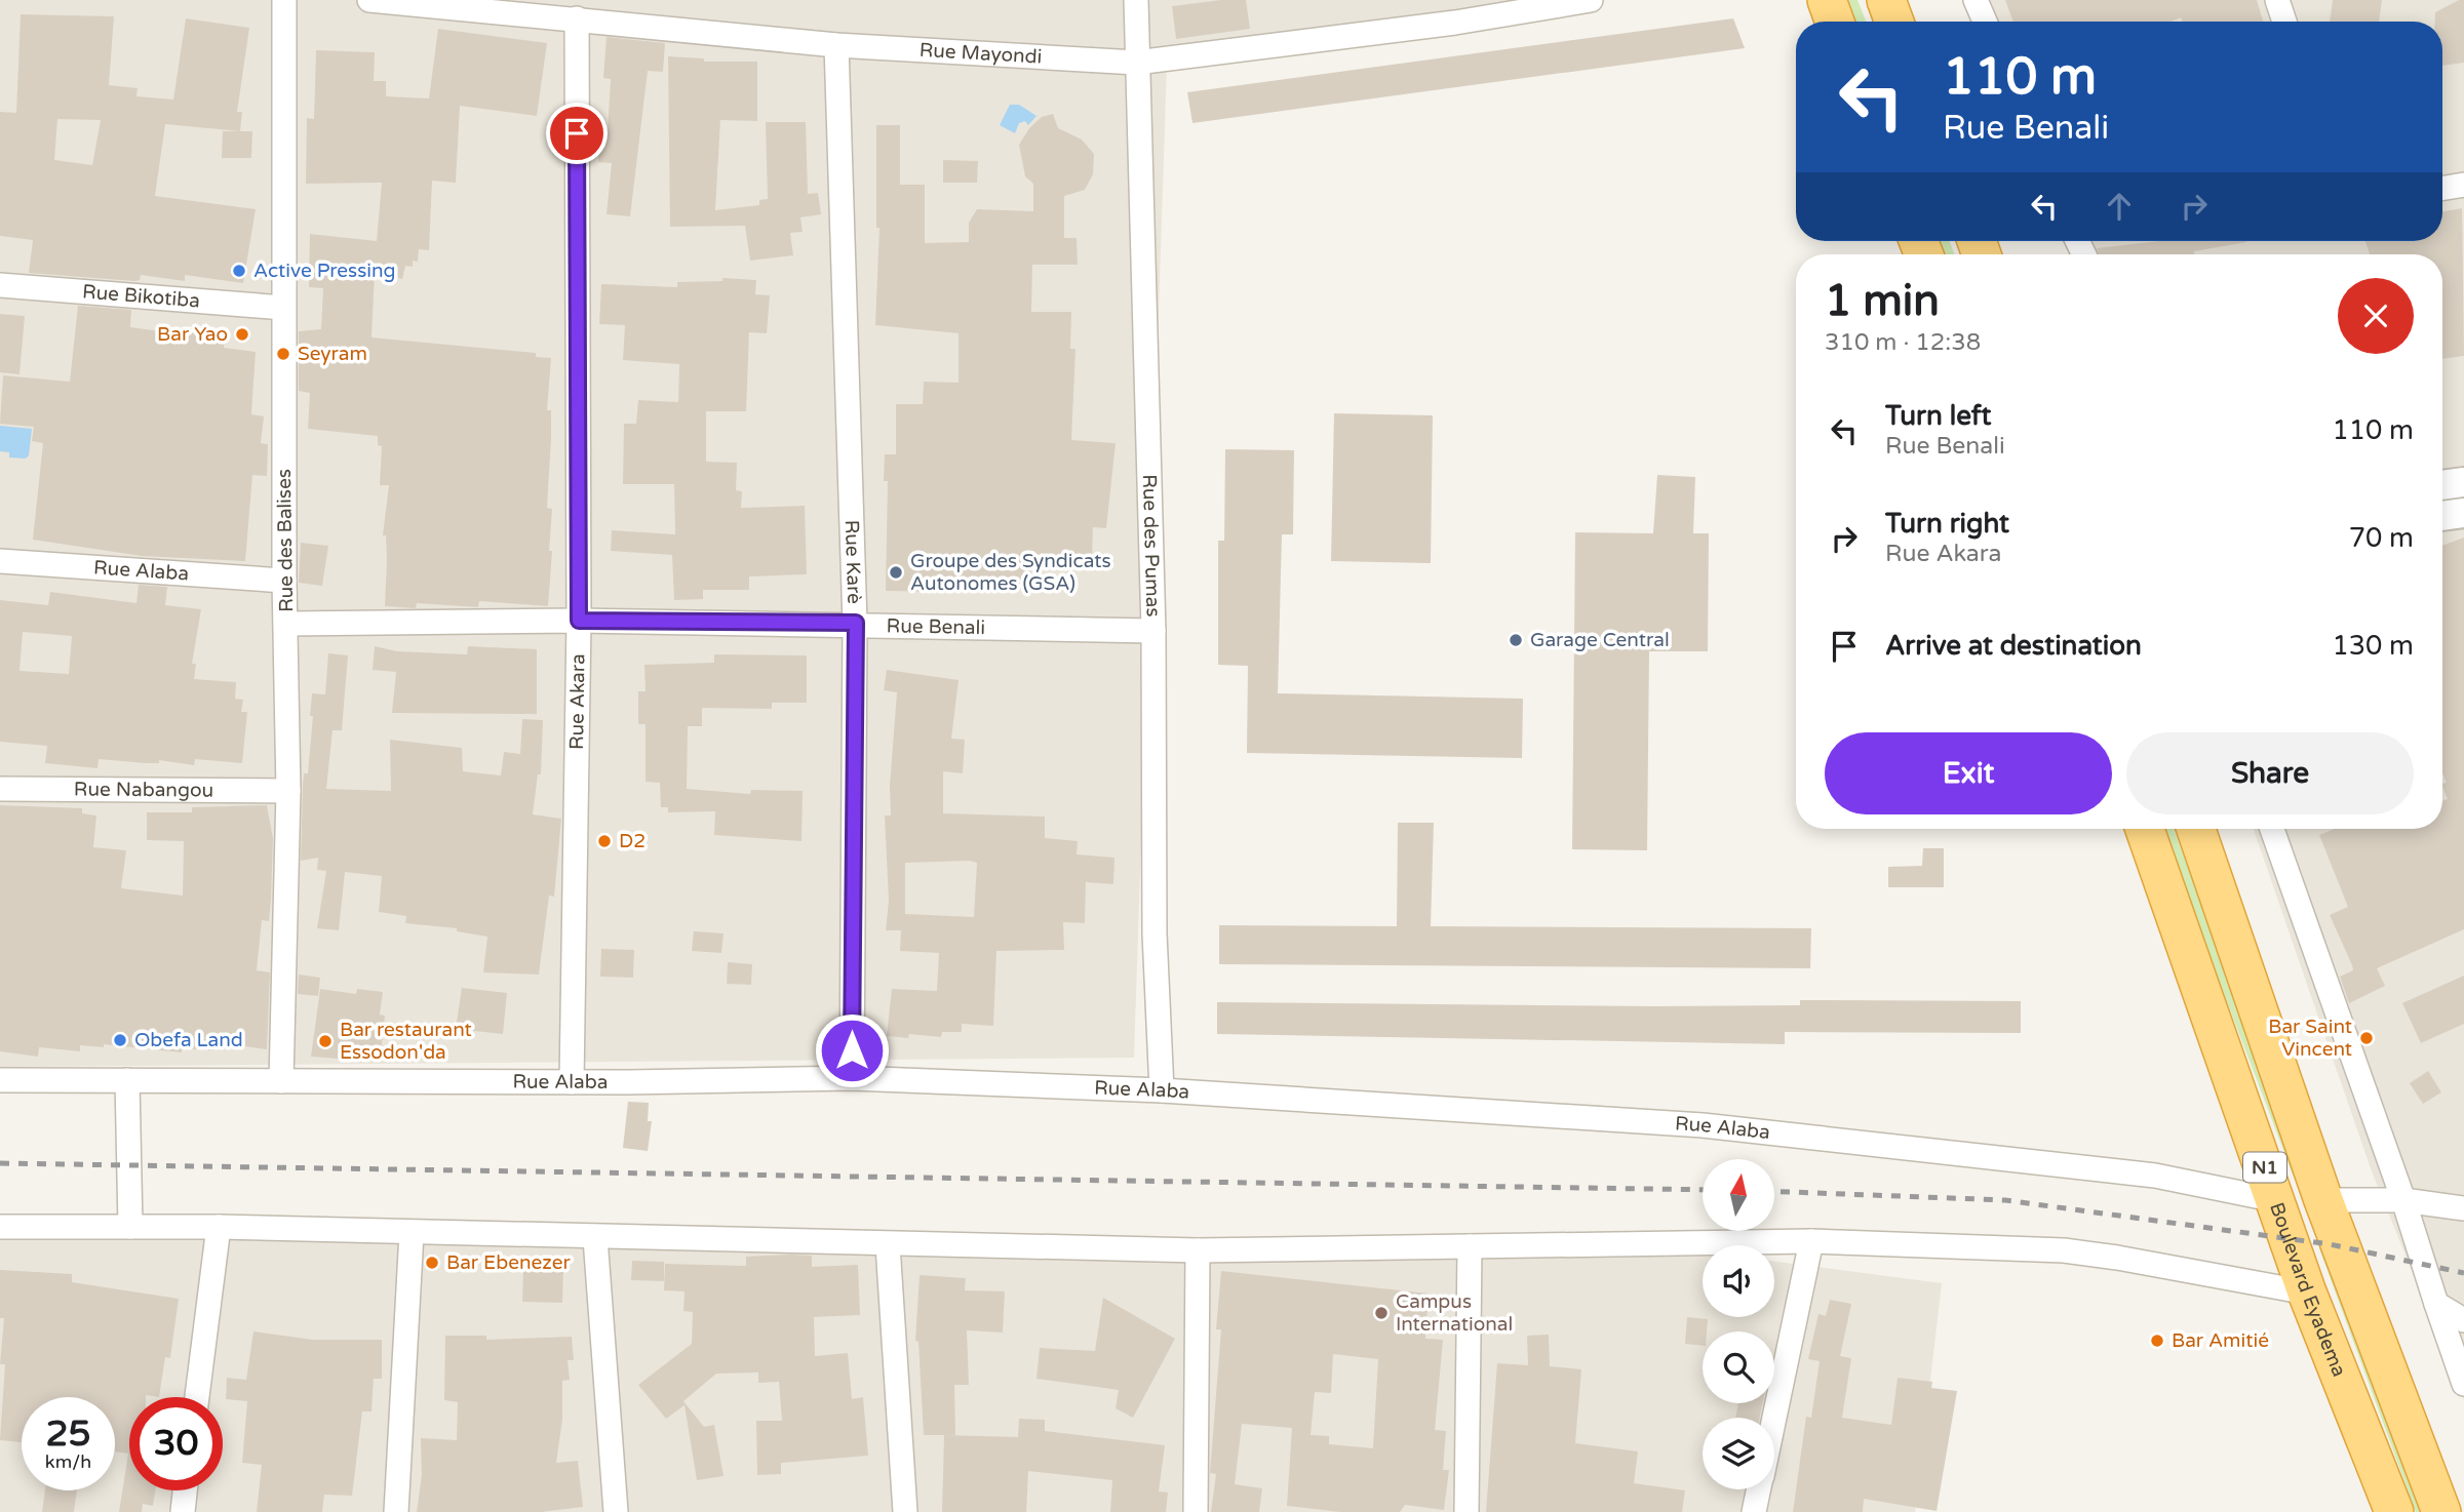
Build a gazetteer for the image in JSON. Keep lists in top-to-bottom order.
{
  "streets": {
    "highway": ["N1", "Boulevard Eyadema"],
    "street": [
      "Rue Mayondi",
      "Rue Bikotiba",
      "Rue des Balises",
      "Rue des Pumas",
      "Rue Karè",
      "Rue Alaba",
      "Rue Benali",
      "Rue Akara",
      "Rue Nabangou"
    ]
  },
  "crossings": [
    ["Rue Mayondi", "Rue des Pumas"],
    ["Rue Mayondi", "Rue Karè"],
    ["Rue Mayondi", "Rue Akara"],
    ["Rue Bikotiba", "Rue des Balises"],
    ["Rue des Balises", "Rue Alaba"],
    ["Rue des Balises", "Rue Benali"],
    ["Rue des Balises", "Rue Nabangou"],
    ["Rue des Pumas", "Rue Alaba"],
    ["Rue des Pumas", "Rue Benali"],
    ["Rue Karè", "Rue Alaba"],
    ["Rue Karè", "Rue Benali"],
    ["Rue Alaba", "Rue Akara"],
    ["Rue Alaba", "Boulevard Eyadema"],
    ["Rue Benali", "Rue Akara"]
  ],
  "places": [
    "Active Pressing",
    "Bar Yao",
    "Seyram",
    "Groupe des Syndicats Autonomes (GSA)",
    "Garage Central",
    "D2",
    "Bar Saint Vincent",
    "Obefa Land",
    "Bar restaurant Essodon'da",
    "Bar Ebenezer",
    "Campus International",
    "Bar Amitié"
  ],
  "north": "top",
  "page": {
    "turn": ["110 m", "Rue Benali"],
    "heading": ["1 min", "310 m · 12:38"],
    "list": [
      {
        "name": "Turn left",
        "note": "Rue Benali",
        "value": "110 m"
      },
      {
        "name": "Turn right",
        "note": "Rue Akara",
        "value": "70 m"
      },
      {
        "name": "Arrive at destination",
        "value": "130 m"
      }
    ],
    "buttons": ["Exit", "Share"],
    "speed": "25 km/h",
    "limit": "30"
  }
}
